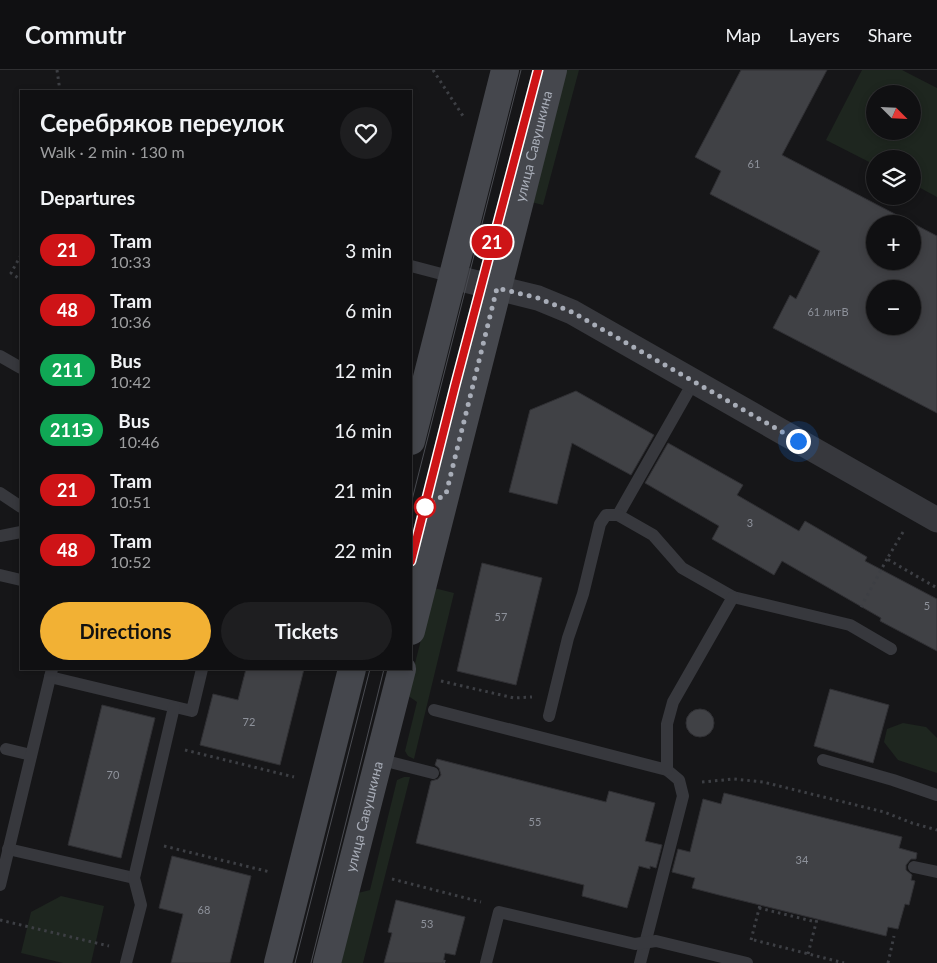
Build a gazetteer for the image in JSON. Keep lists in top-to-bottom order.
{
  "streets": {
    "main road": ["улица Савушкина"]
  },
  "lines": ["tram line 21"],
  "house_numbers": [
    "61",
    "61 литВ",
    "3",
    "5",
    "57",
    "72",
    "70",
    "55",
    "34",
    "68",
    "53"
  ],
  "north": "bottom right",
  "page": {
    "header": "Commutr",
    "nav": ["Map", "Layers", "Share"],
    "on_map": "21",
    "map_buttons": ["+", "−"],
    "heading": [
      ["Серебряков переулок", "Walk · 2 min · 130 m"],
      "Departures"
    ],
    "list": [
      {
        "mark": "21",
        "name": "Tram",
        "note": "10:33",
        "value": "3 min"
      },
      {
        "mark": "48",
        "name": "Tram",
        "note": "10:36",
        "value": "6 min"
      },
      {
        "mark": "211",
        "name": "Bus",
        "note": "10:42",
        "value": "12 min"
      },
      {
        "mark": "211Э",
        "name": "Bus",
        "note": "10:46",
        "value": "16 min"
      },
      {
        "mark": "21",
        "name": "Tram",
        "note": "10:51",
        "value": "21 min"
      },
      {
        "mark": "48",
        "name": "Tram",
        "note": "10:52",
        "value": "22 min"
      }
    ],
    "buttons": ["Directions", "Tickets"]
  }
}
